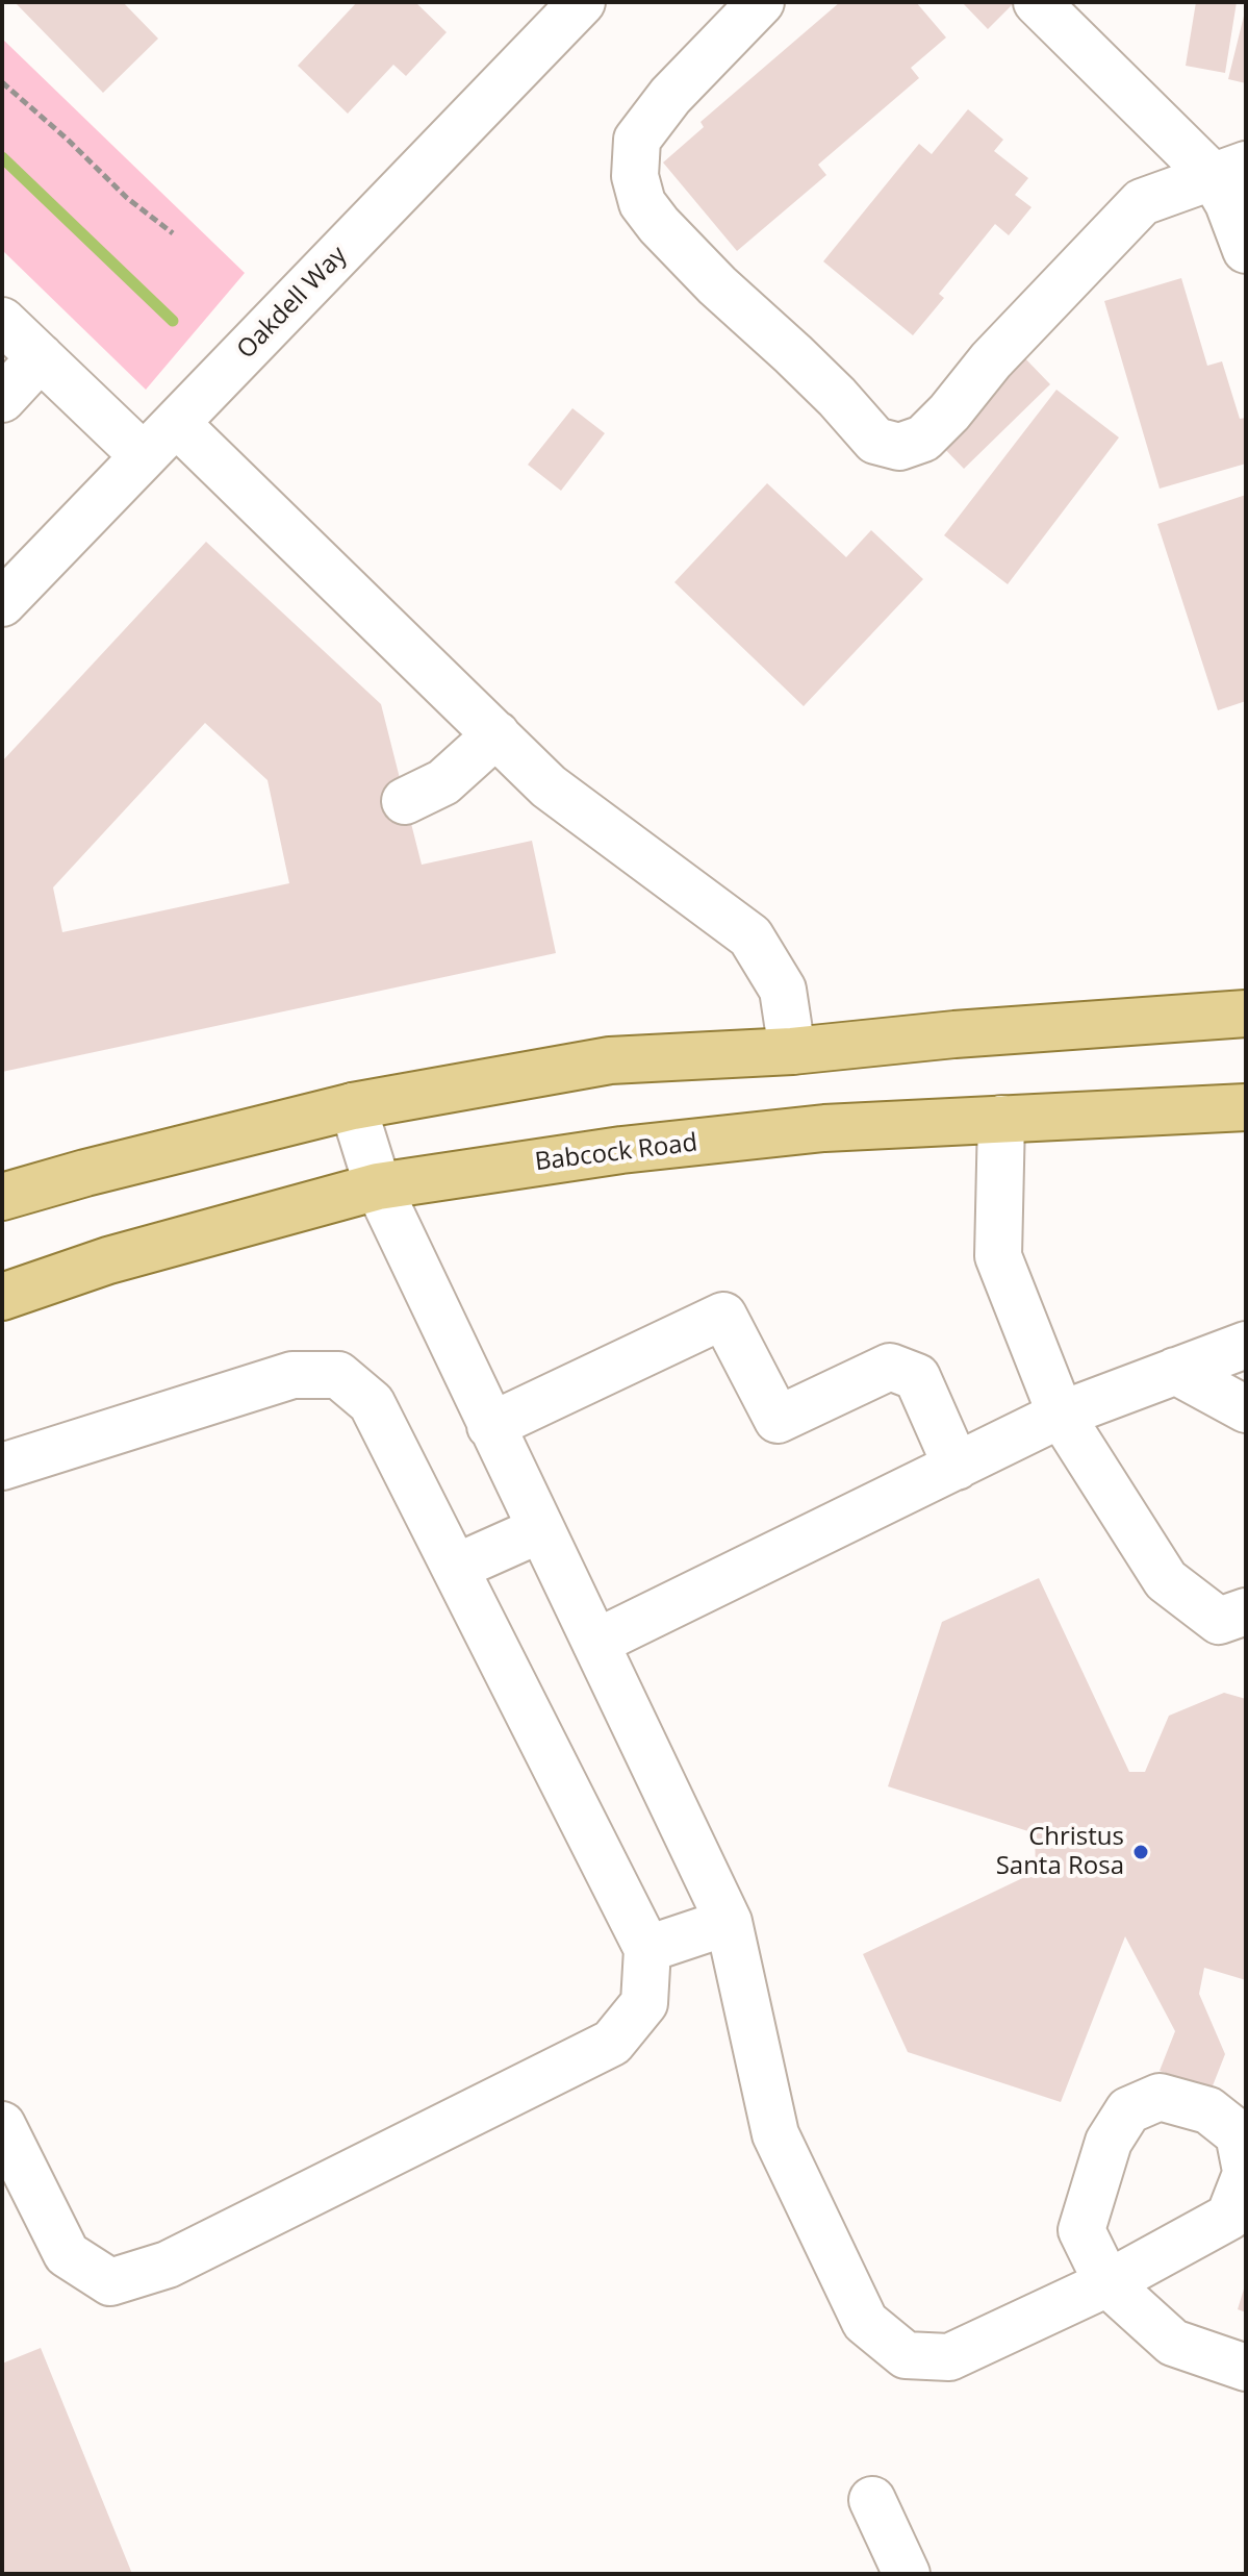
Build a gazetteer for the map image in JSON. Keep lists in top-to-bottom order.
{
  "streets": {
    "main road": ["Babcock Road"],
    "street": ["Oakdell Way"]
  },
  "places": ["Christus Santa Rosa"]
}
